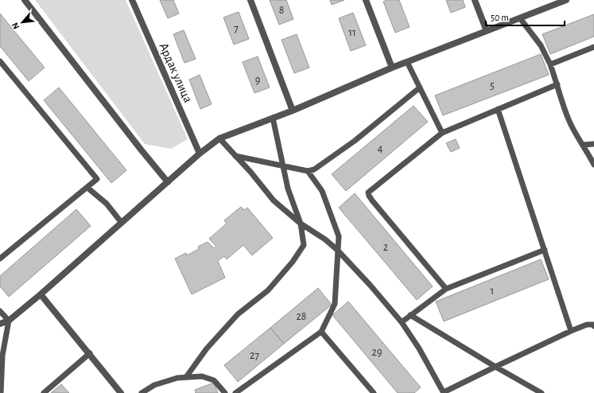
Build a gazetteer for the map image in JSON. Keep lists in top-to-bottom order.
{
  "streets": {
    "street": ["Ардак улица"]
  },
  "house_numbers": [
    "8",
    "7",
    "11",
    "9",
    "5",
    "4",
    "2",
    "1",
    "28",
    "29",
    "27"
  ],
  "scale_bar": "50 m",
  "north": "bottom left"
}
